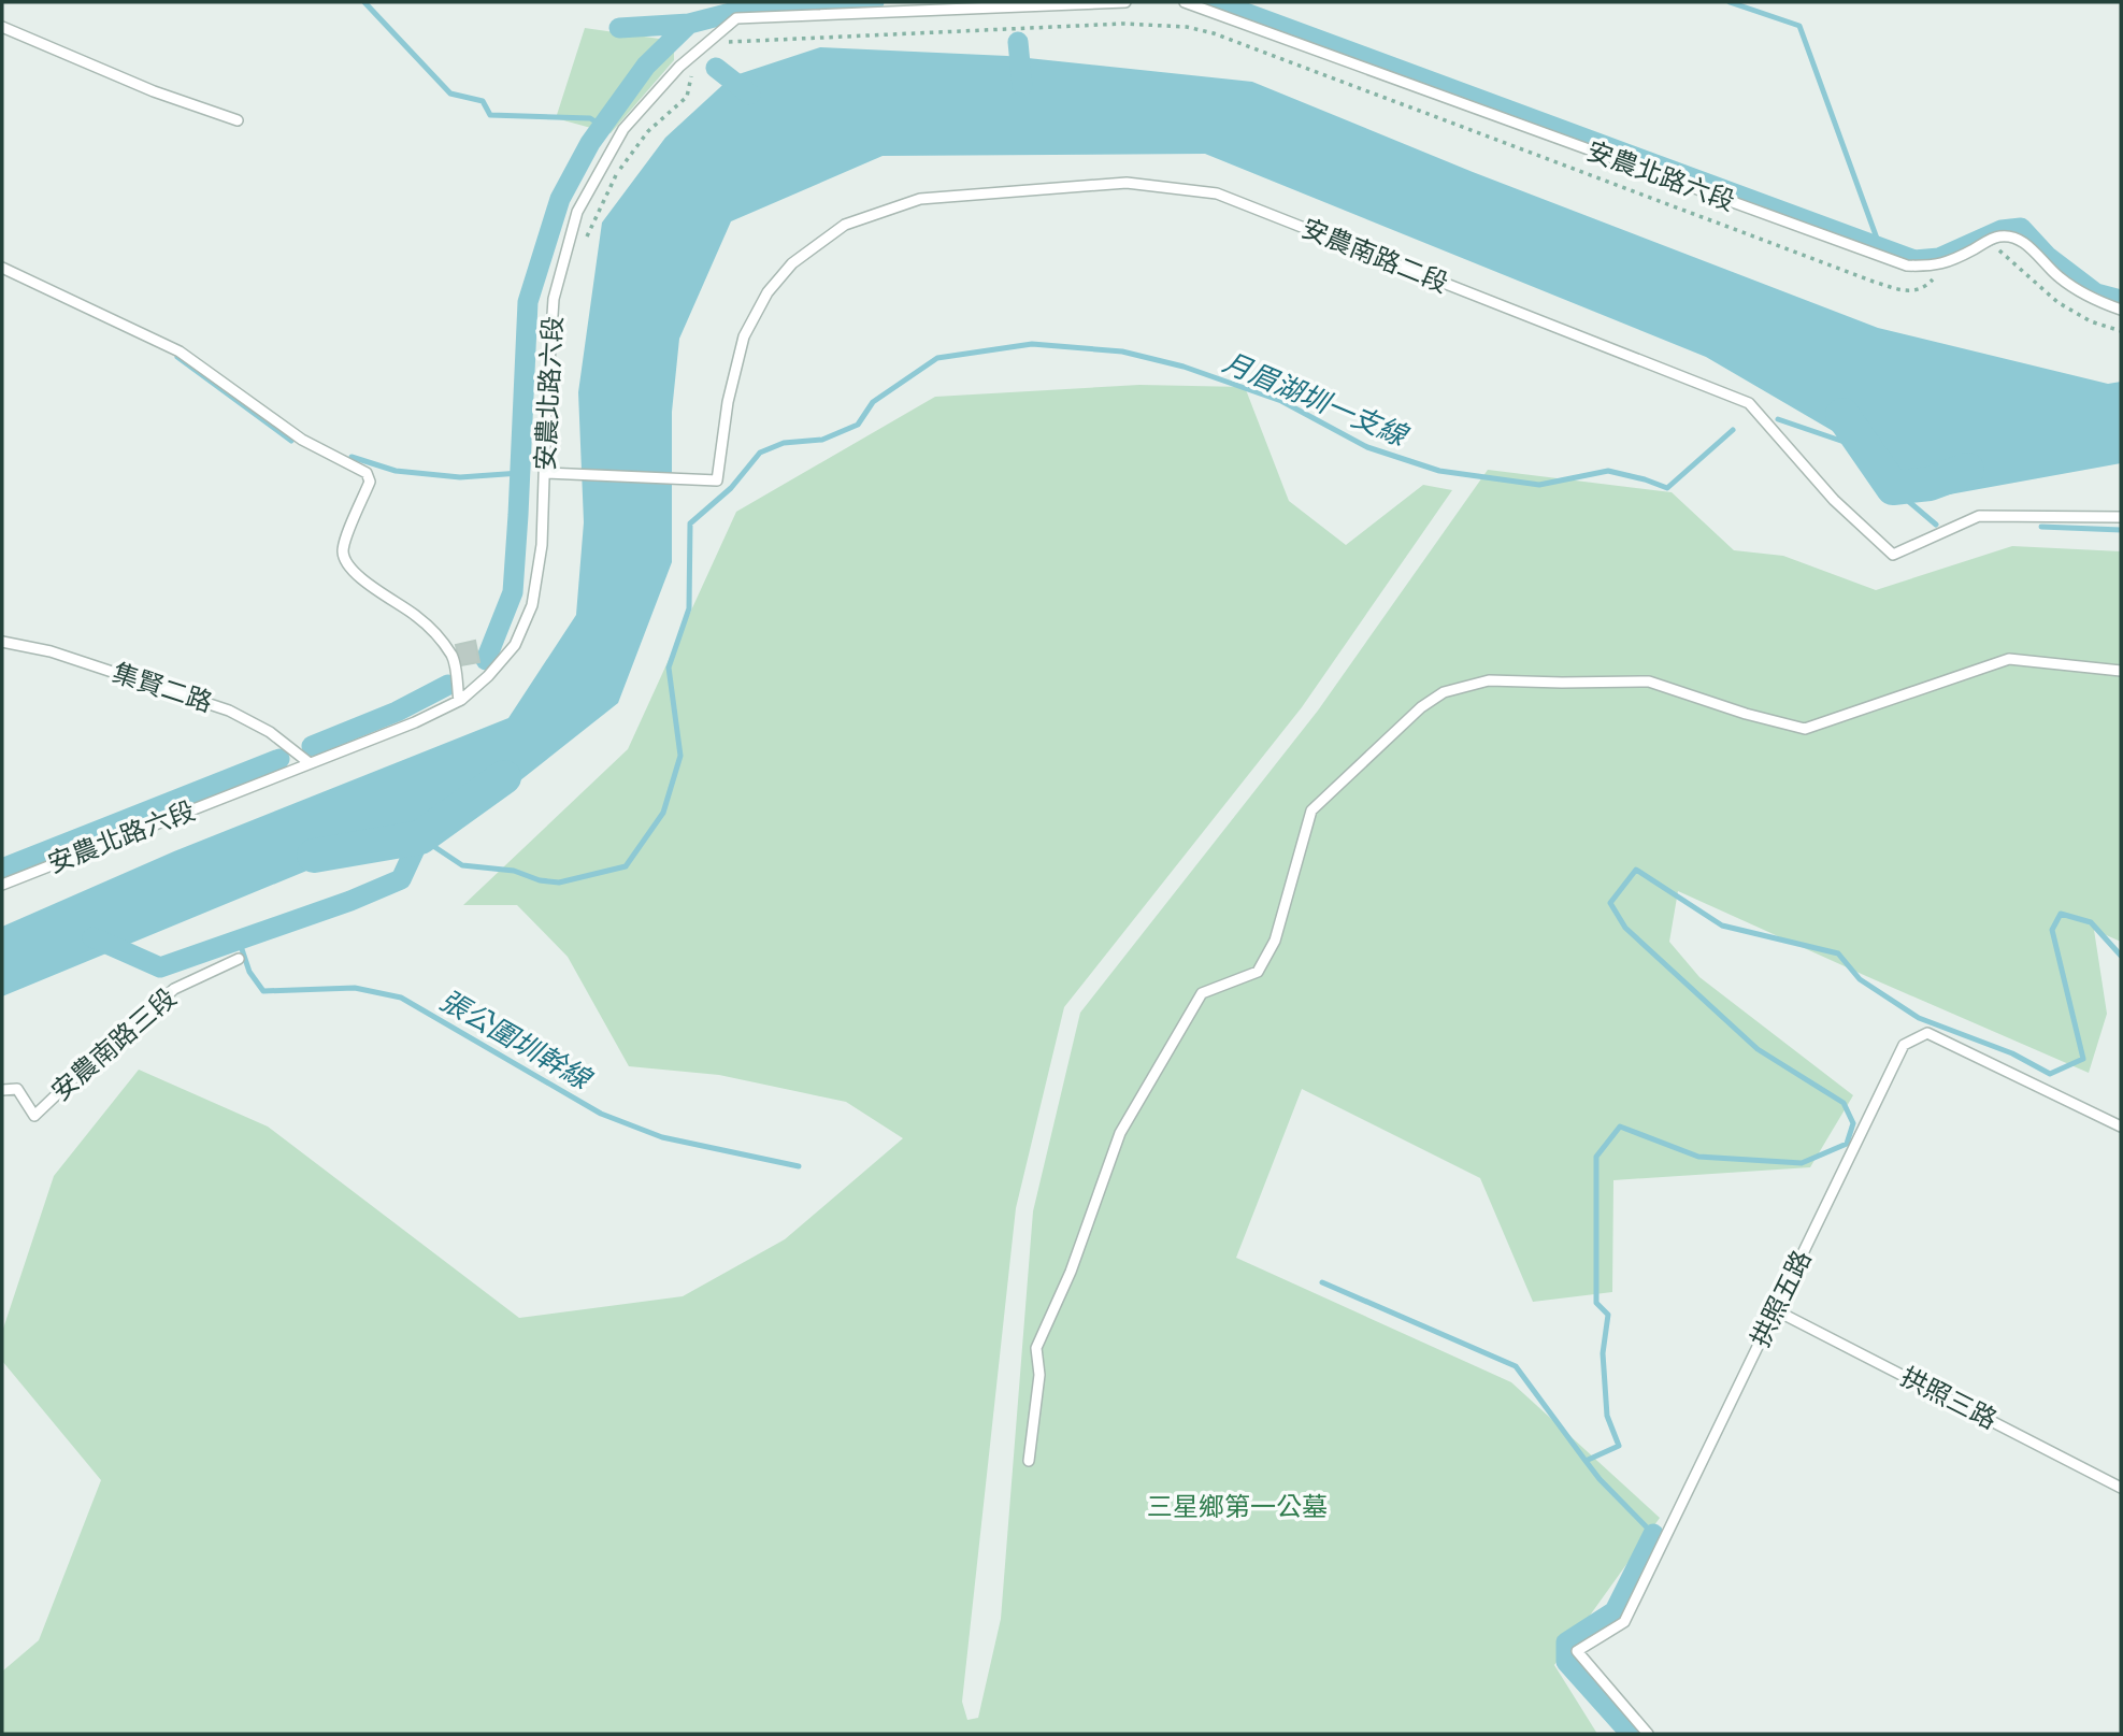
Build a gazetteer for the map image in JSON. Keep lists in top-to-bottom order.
{
  "streets": {
    "lane": [
      "安農北路六段",
      "安農南路二段",
      "集賢二路",
      "安農南路三段",
      "拱照五路",
      "拱照三路"
    ]
  },
  "crossings": [
    ["安農北路六段", "安農南路二段"],
    ["安農北路六段", "集賢二路"],
    ["拱照五路", "拱照三路"]
  ],
  "water": ["月眉湖圳一支線", "張公圍圳幹線"],
  "parks": ["三星鄉第一公墓"]
}
